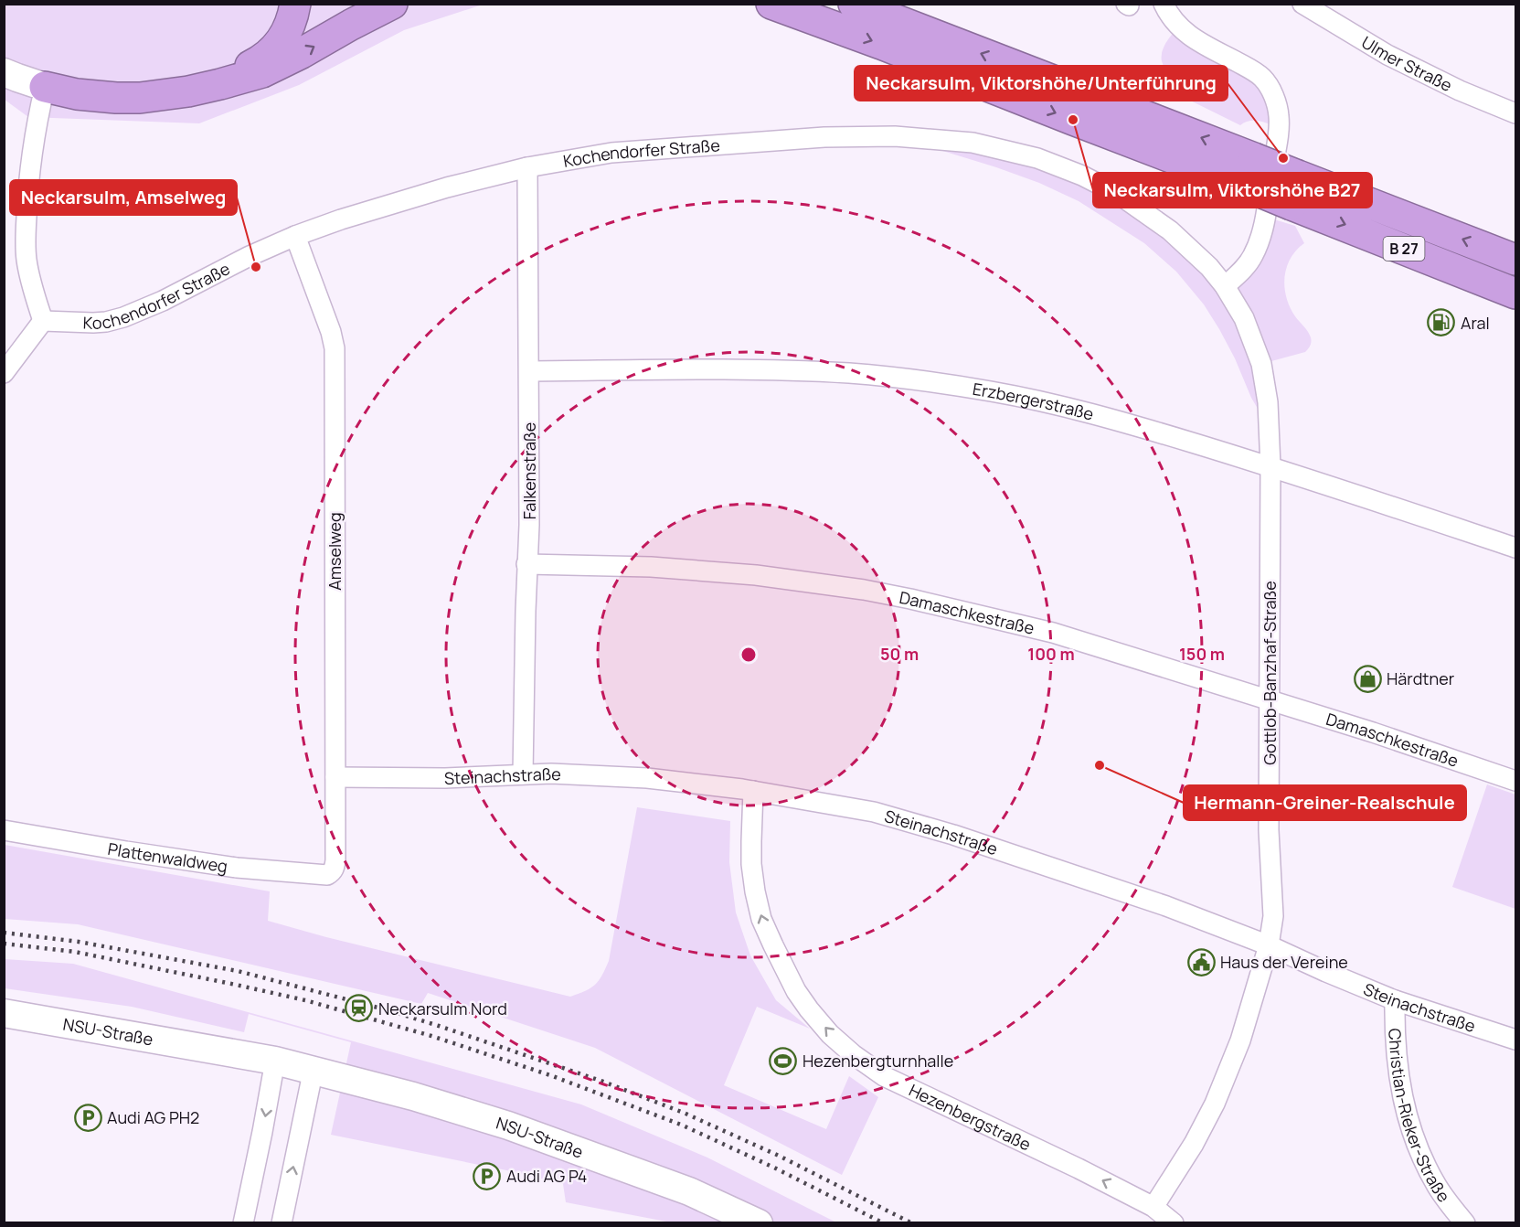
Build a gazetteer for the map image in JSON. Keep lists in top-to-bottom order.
{
  "streets": {
    "highway": ["B 27"],
    "main road": ["NSU-Straße"],
    "street": [
      "Ulmer Straße",
      "Kochendorfer Straße",
      "Erzbergerstraße",
      "Falkenstraße",
      "Amselweg",
      "Damaschkestraße",
      "Gottlob-Banzhaf-Straße",
      "Steinachstraße",
      "Plattenwaldweg",
      "Christian-Rieker-Straße",
      "Hezenbergstraße"
    ]
  },
  "crossings": [
    ["Kochendorfer Straße", "Falkenstraße"],
    ["Kochendorfer Straße", "Amselweg"],
    ["Kochendorfer Straße", "Gottlob-Banzhaf-Straße"],
    ["Erzbergerstraße", "Falkenstraße"],
    ["Erzbergerstraße", "Gottlob-Banzhaf-Straße"],
    ["Falkenstraße", "Damaschkestraße"],
    ["Falkenstraße", "Steinachstraße"],
    ["Amselweg", "Steinachstraße"],
    ["Amselweg", "Plattenwaldweg"],
    ["Damaschkestraße", "Gottlob-Banzhaf-Straße"],
    ["Gottlob-Banzhaf-Straße", "Steinachstraße"],
    ["Gottlob-Banzhaf-Straße", "Hezenbergstraße"],
    ["Steinachstraße", "Christian-Rieker-Straße"],
    ["Steinachstraße", "Hezenbergstraße"]
  ],
  "one_way": ["Hezenbergstraße"],
  "places": {
    "other": [
      "Neckarsulm, Viktorshöhe B27",
      "Neckarsulm, Viktorshöhe/Unterführung",
      "Neckarsulm, Amselweg",
      "Hermann-Greiner-Realschule"
    ],
    "fuel station": ["Aral"],
    "shop": ["Härdtner"],
    "public building": ["Haus der Vereine"],
    "station": ["Neckarsulm Nord"],
    "sports": ["Hezenbergturnhalle"],
    "parking": ["Audi AG PH2", "Audi AG P4"]
  },
  "rings": ["50 m", "100 m", "150 m"]
}
